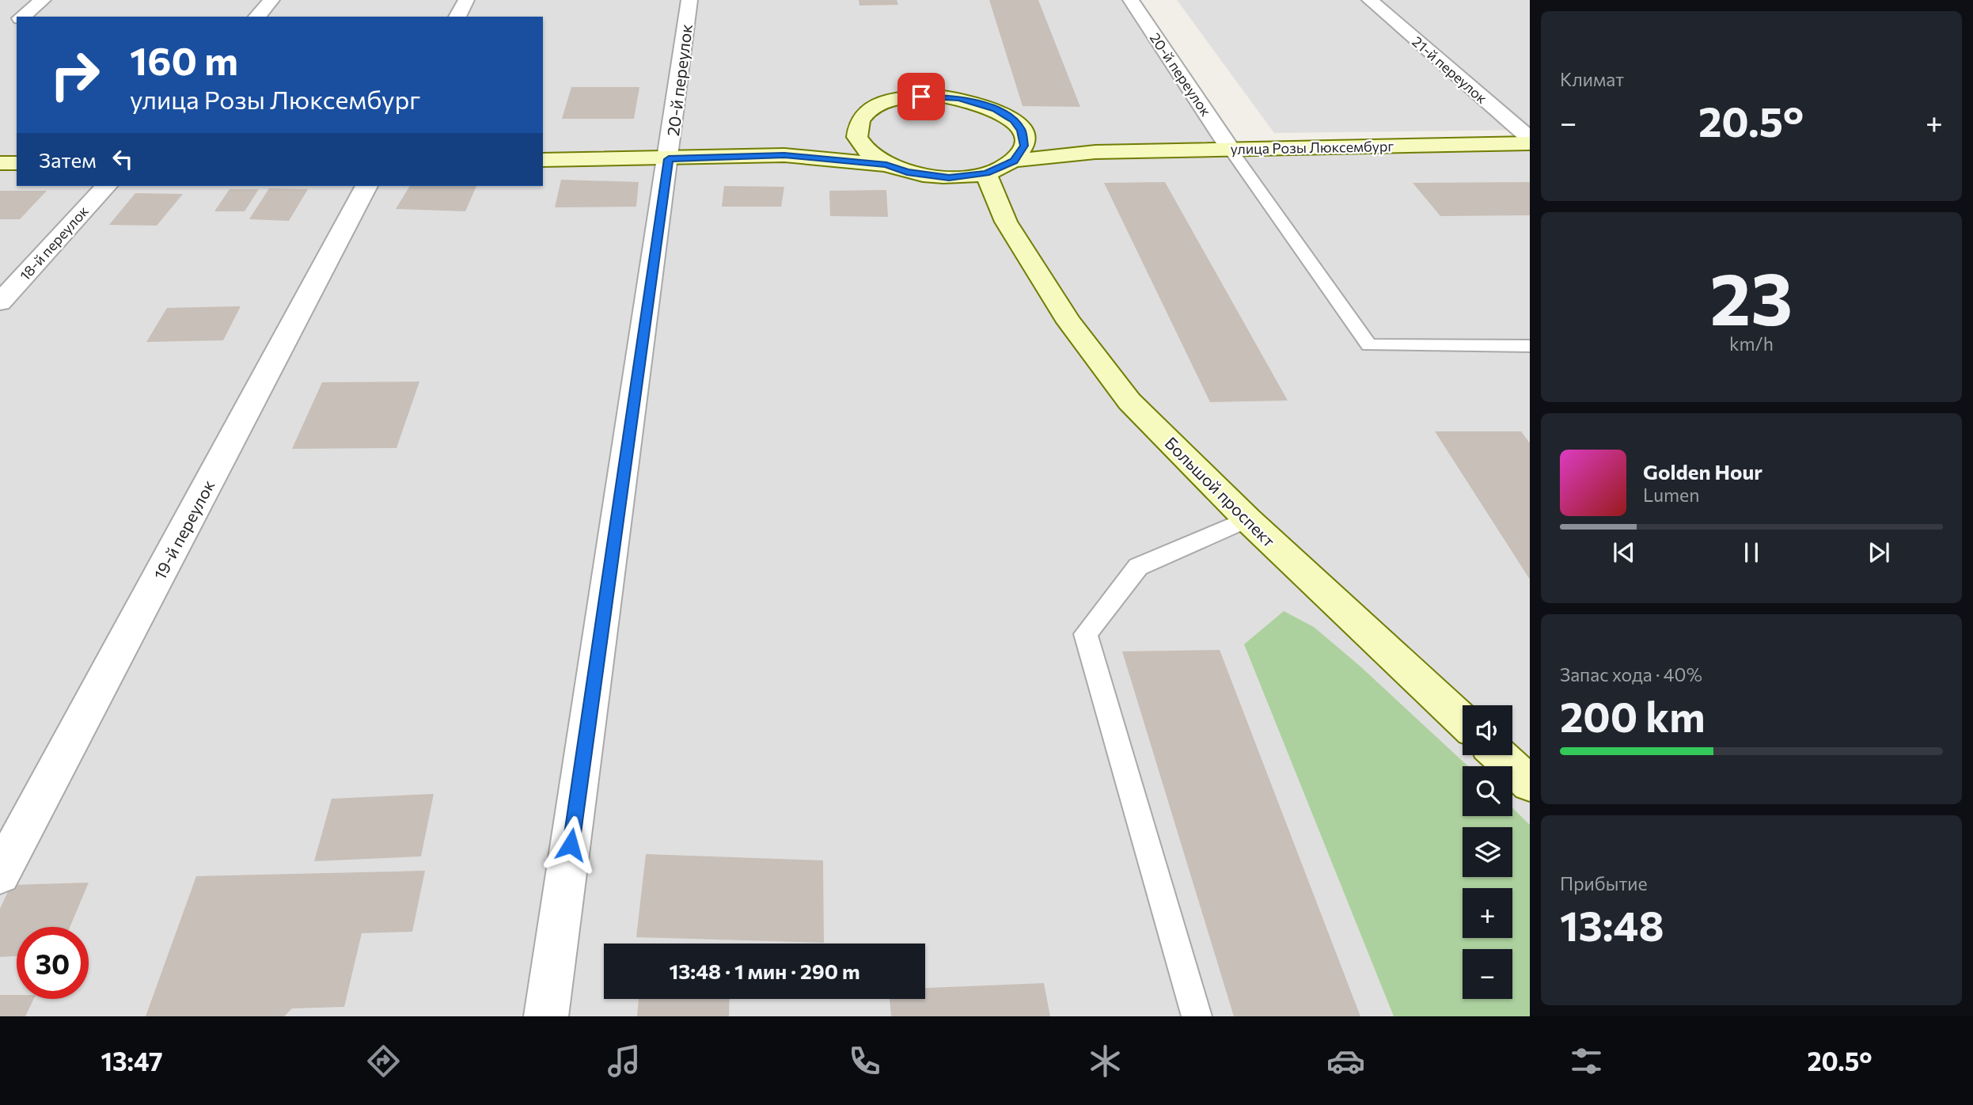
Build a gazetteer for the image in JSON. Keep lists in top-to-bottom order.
{
  "streets": {
    "street": [
      "21-й переулок",
      "20-й переулок",
      "улица Розы Люксембург",
      "18-й переулок",
      "Большой проспект",
      "19-й переулок"
    ]
  },
  "crossings": [
    ["20-й переулок", "улица Розы Люксембург"],
    ["улица Розы Люксембург", "Большой проспект"]
  ],
  "page": {
    "tile": [
      "Климат",
      ["23", "km/h"],
      ["Запас хода · 40%", "200 km"],
      ["Прибытие", "13:48"]
    ],
    "turn": ["160 m", "улица Розы Люксембург"],
    "heat": ["−", "20.5°", "+"],
    "then": "Затем",
    "song": ["Golden Hour", "Lumen"],
    "map_buttons": ["+", "−"],
    "limit": "30",
    "trip": "13:48 · 1 мин · 290 m",
    "tabs": ["13:47", "20.5°"]
  }
}
